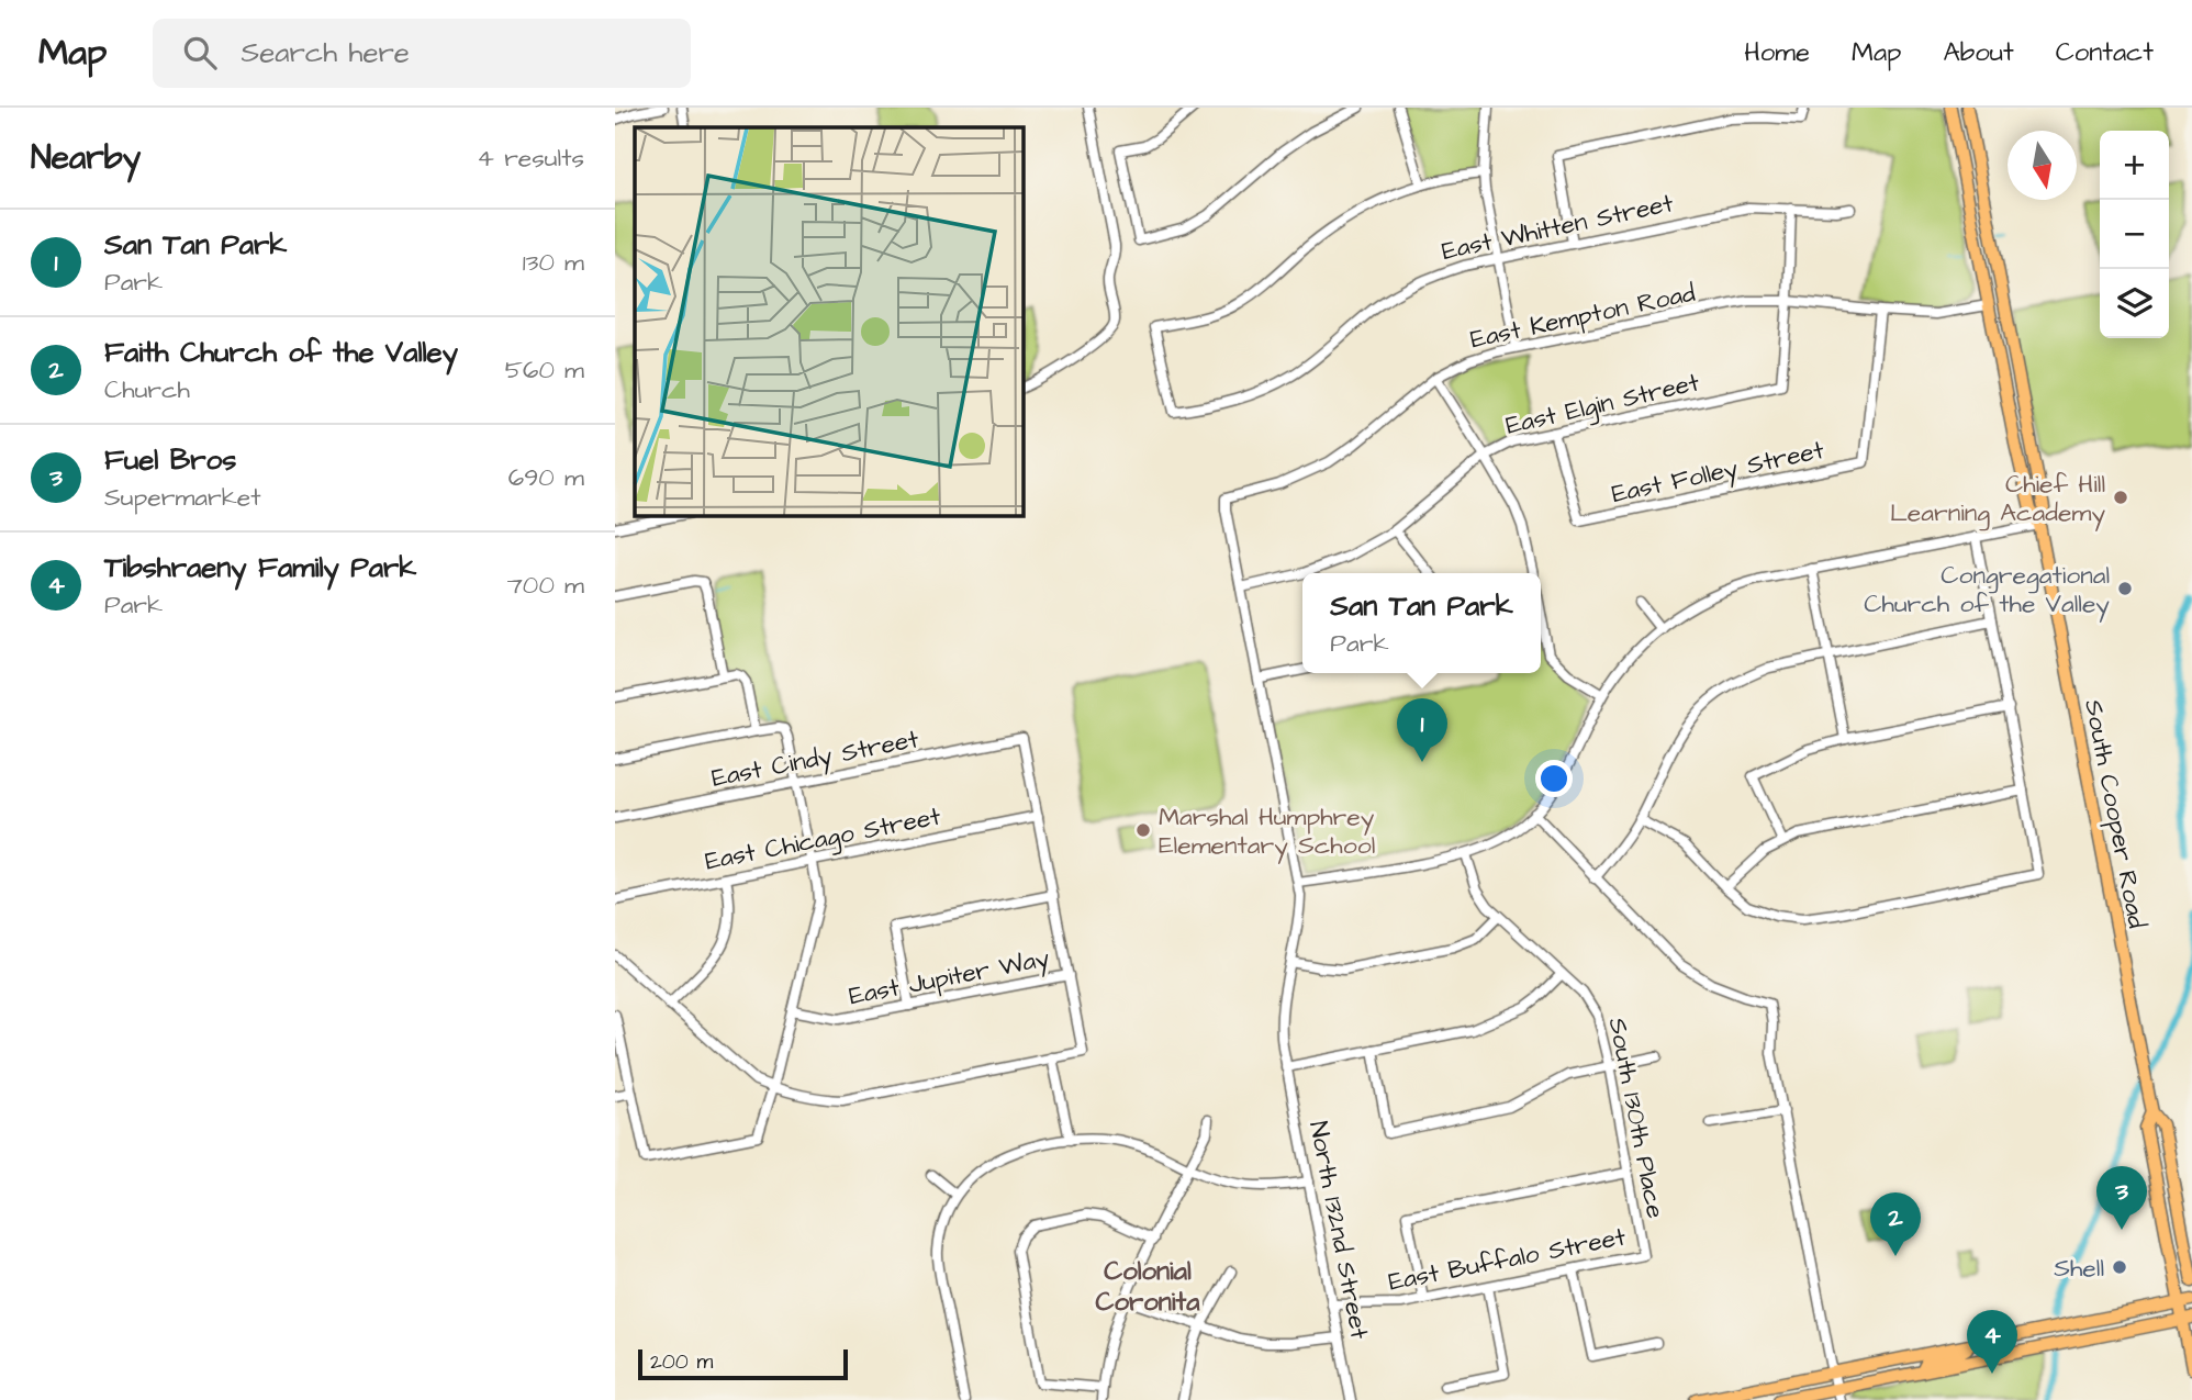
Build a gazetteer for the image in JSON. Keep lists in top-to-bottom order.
{
  "streets": {
    "main road": ["South Cooper Road"],
    "street": [
      "East Whitten Street",
      "East Kempton Road",
      "East Elgin Street",
      "East Folley Street",
      "East Cindy Street",
      "East Chicago Street",
      "East Jupiter Way",
      "South 130th Place",
      "North 132nd Street",
      "East Buffalo Street"
    ]
  },
  "crossings": [
    ["East Kempton Road", "East Elgin Street"],
    ["East Kempton Road", "East Folley Street"],
    ["East Kempton Road", "South Cooper Road"],
    ["East Kempton Road", "North 132nd Street"],
    ["East Elgin Street", "East Folley Street"],
    ["East Elgin Street", "North 132nd Street"],
    ["East Cindy Street", "East Chicago Street"],
    ["South 130th Place", "East Buffalo Street"],
    ["North 132nd Street", "East Buffalo Street"]
  ],
  "districts": ["Colonial Coronita"],
  "places": [
    "Chief Hill Learning Academy",
    "Congregational Church of the Valley",
    "Marshal Humphrey Elementary School",
    "Shell"
  ],
  "scale_bar": "200 m",
  "north": "bottom",
  "page": {
    "header": "Map",
    "search": "Search here",
    "nav": [
      "Home",
      "Map",
      "About",
      "Contact"
    ],
    "heading": ["Nearby", "4 results"],
    "map_buttons": ["+", "−"],
    "list": [
      {
        "mark": "1",
        "name": "San Tan Park",
        "note": "Park",
        "value": "130 m"
      },
      {
        "mark": "2",
        "name": "Faith Church of the Valley",
        "note": "Church",
        "value": "560 m"
      },
      {
        "mark": "3",
        "name": "Fuel Bros",
        "note": "Supermarket",
        "value": "690 m"
      },
      {
        "mark": "4",
        "name": "Tibshraeny Family Park",
        "note": "Park",
        "value": "700 m"
      }
    ],
    "popup": ["San Tan Park", "Park"],
    "pins": [
      "1",
      "3",
      "2",
      "4"
    ],
    "scale": "200 m"
  }
}
